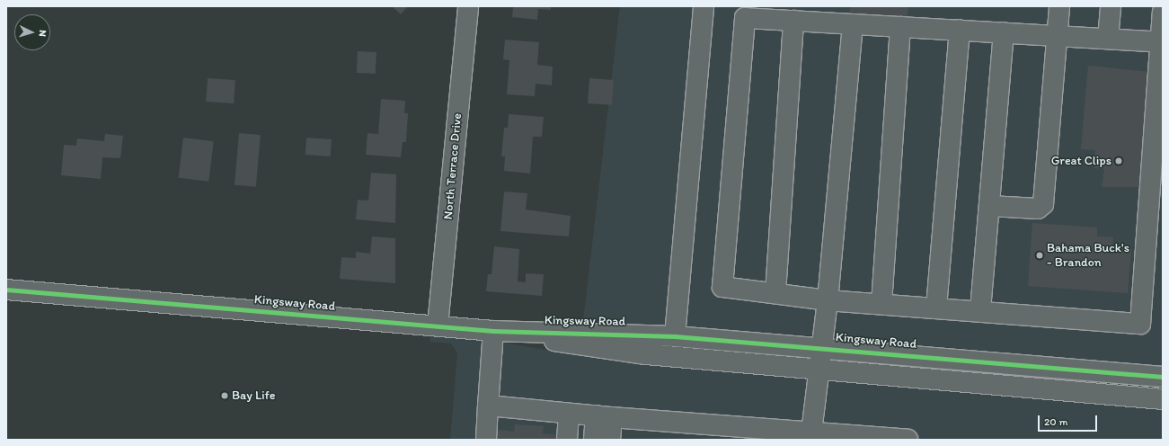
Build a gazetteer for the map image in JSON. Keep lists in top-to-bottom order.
{
  "streets": {
    "street": ["North Terrace Drive", "Kingsway Road"]
  },
  "crossings": [
    ["North Terrace Drive", "Kingsway Road"]
  ],
  "places": ["Great Clips", "Bahama Buck's - Brandon", "Bay Life"],
  "scale_bar": "20 m",
  "north": "right"
}
